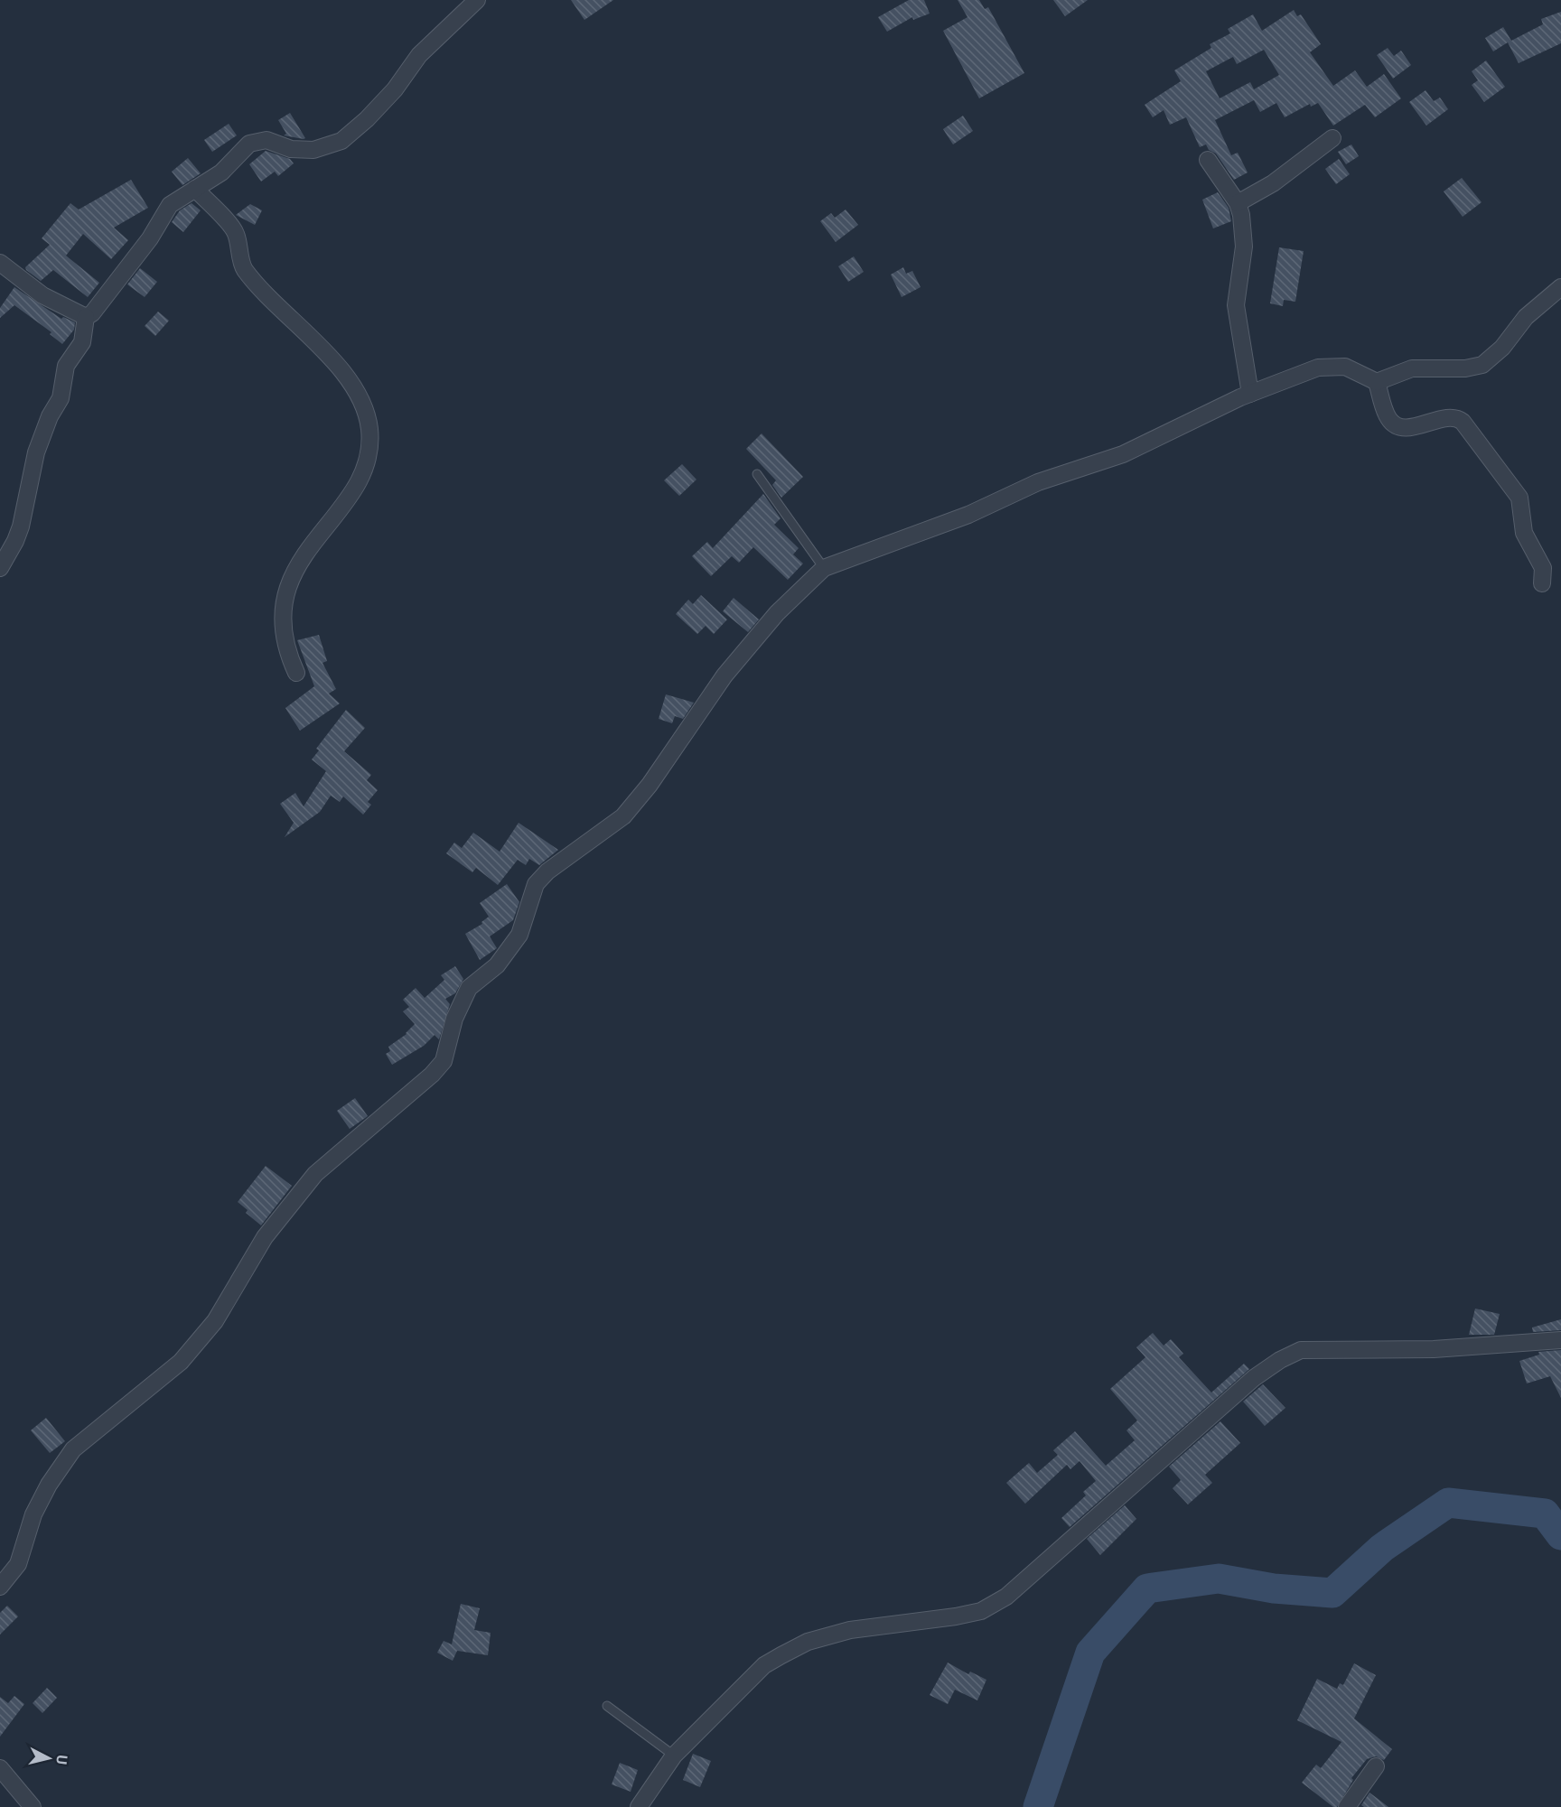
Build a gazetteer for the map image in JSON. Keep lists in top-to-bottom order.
{
  "north": "right"
}
